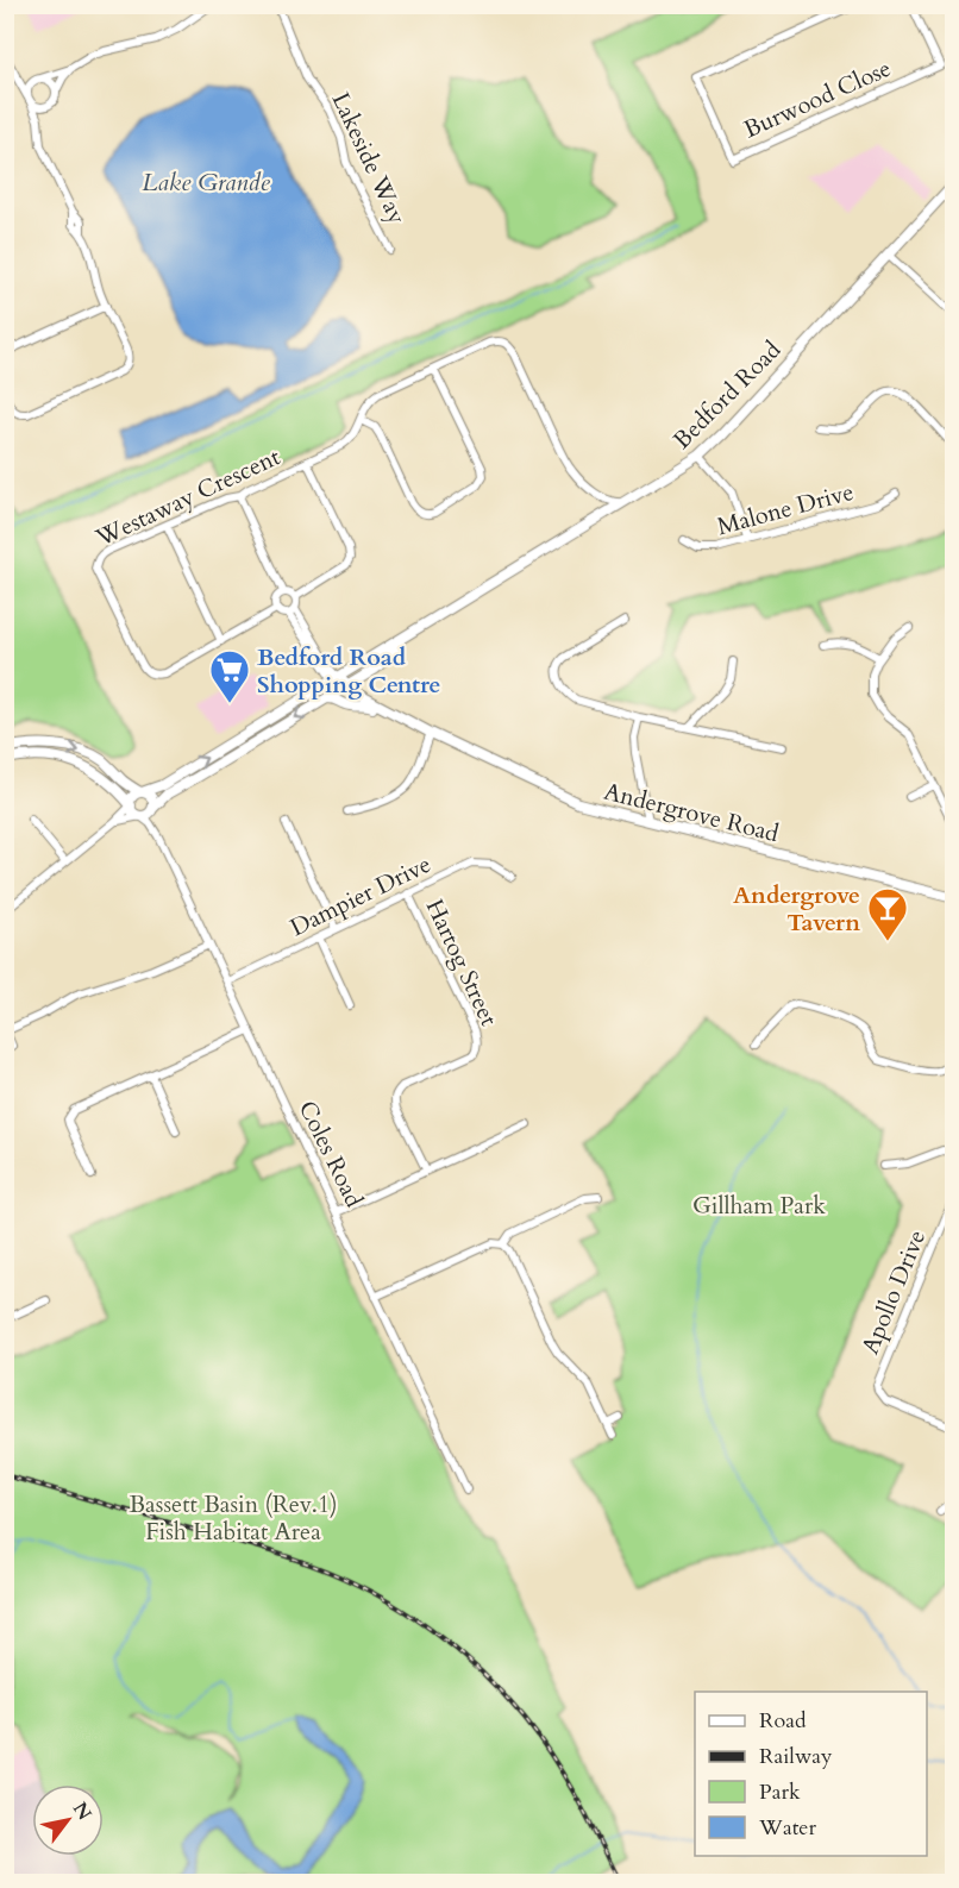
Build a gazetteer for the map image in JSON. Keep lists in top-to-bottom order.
{
  "streets": {
    "street": [
      "Burwood Close",
      "Lakeside Way",
      "Bedford Road",
      "Westaway Crescent",
      "Malone Drive",
      "Andergrove Road",
      "Dampier Drive",
      "Hartog Street",
      "Coles Road",
      "Apollo Drive"
    ]
  },
  "crossings": [
    ["Bedford Road", "Andergrove Road"],
    ["Bedford Road", "Coles Road"],
    ["Dampier Drive", "Hartog Street"],
    ["Dampier Drive", "Coles Road"]
  ],
  "water": ["Lake Grande"],
  "parks": ["Gillham Park", "Bassett Basin (Rev.1) Fish Habitat Area"],
  "places": {
    "supermarket": ["Bedford Road Shopping Centre"],
    "bar": ["Andergrove Tavern"]
  },
  "legend": [
    "Road",
    "Railway",
    "Park",
    "Water"
  ],
  "north": "top right"
}
